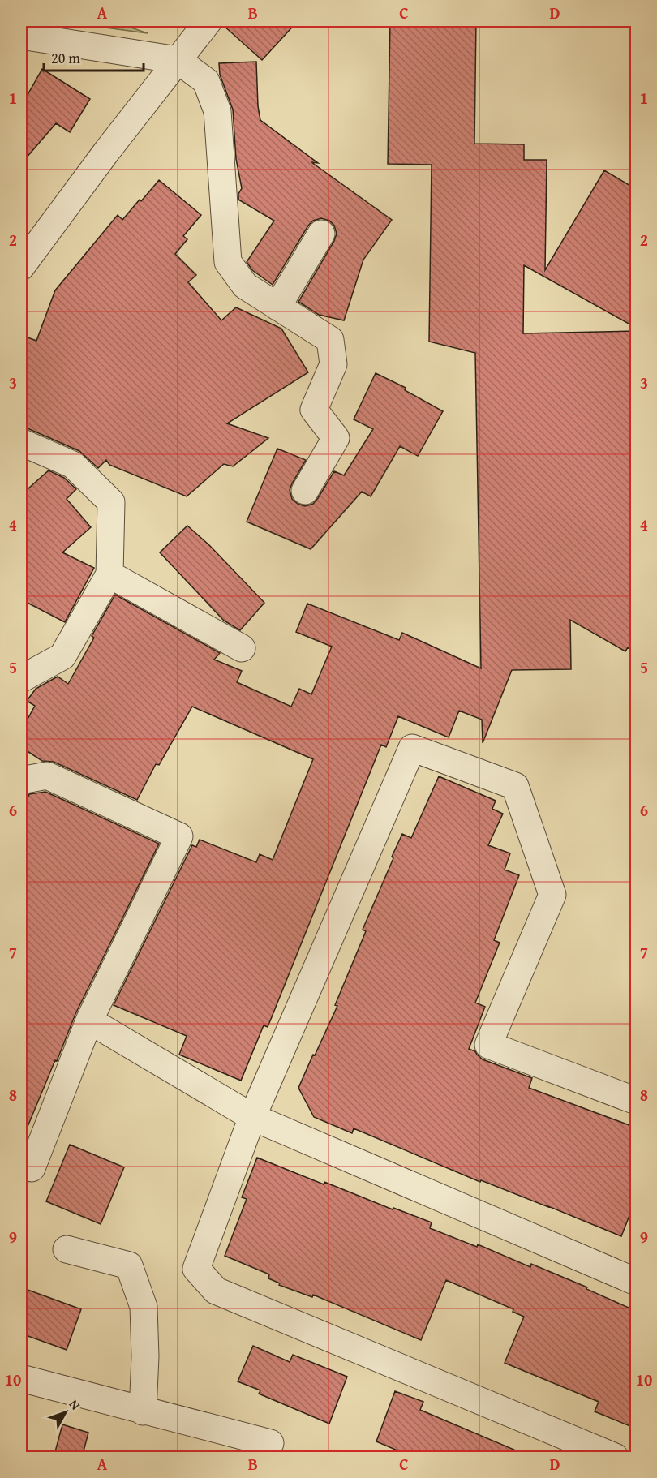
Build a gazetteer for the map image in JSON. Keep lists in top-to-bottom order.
{
  "scale_bar": "20 m",
  "north": "top right",
  "grid": {
    "columns": [
      "A",
      "B",
      "C",
      "D"
    ],
    "rows": [
      "1",
      "2",
      "3",
      "4",
      "5",
      "6",
      "7",
      "8",
      "9",
      "10"
    ]
  }
}
